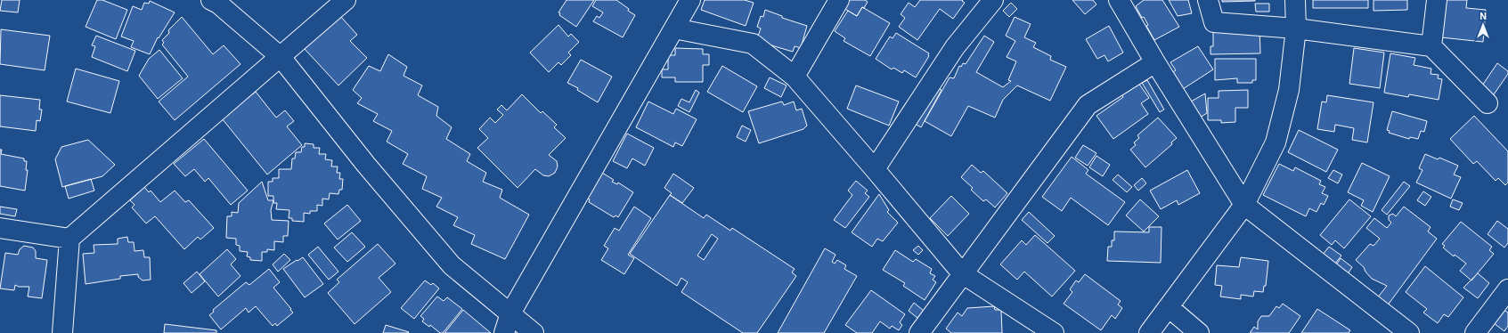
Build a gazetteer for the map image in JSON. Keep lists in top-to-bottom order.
{
  "north": "top"
}
